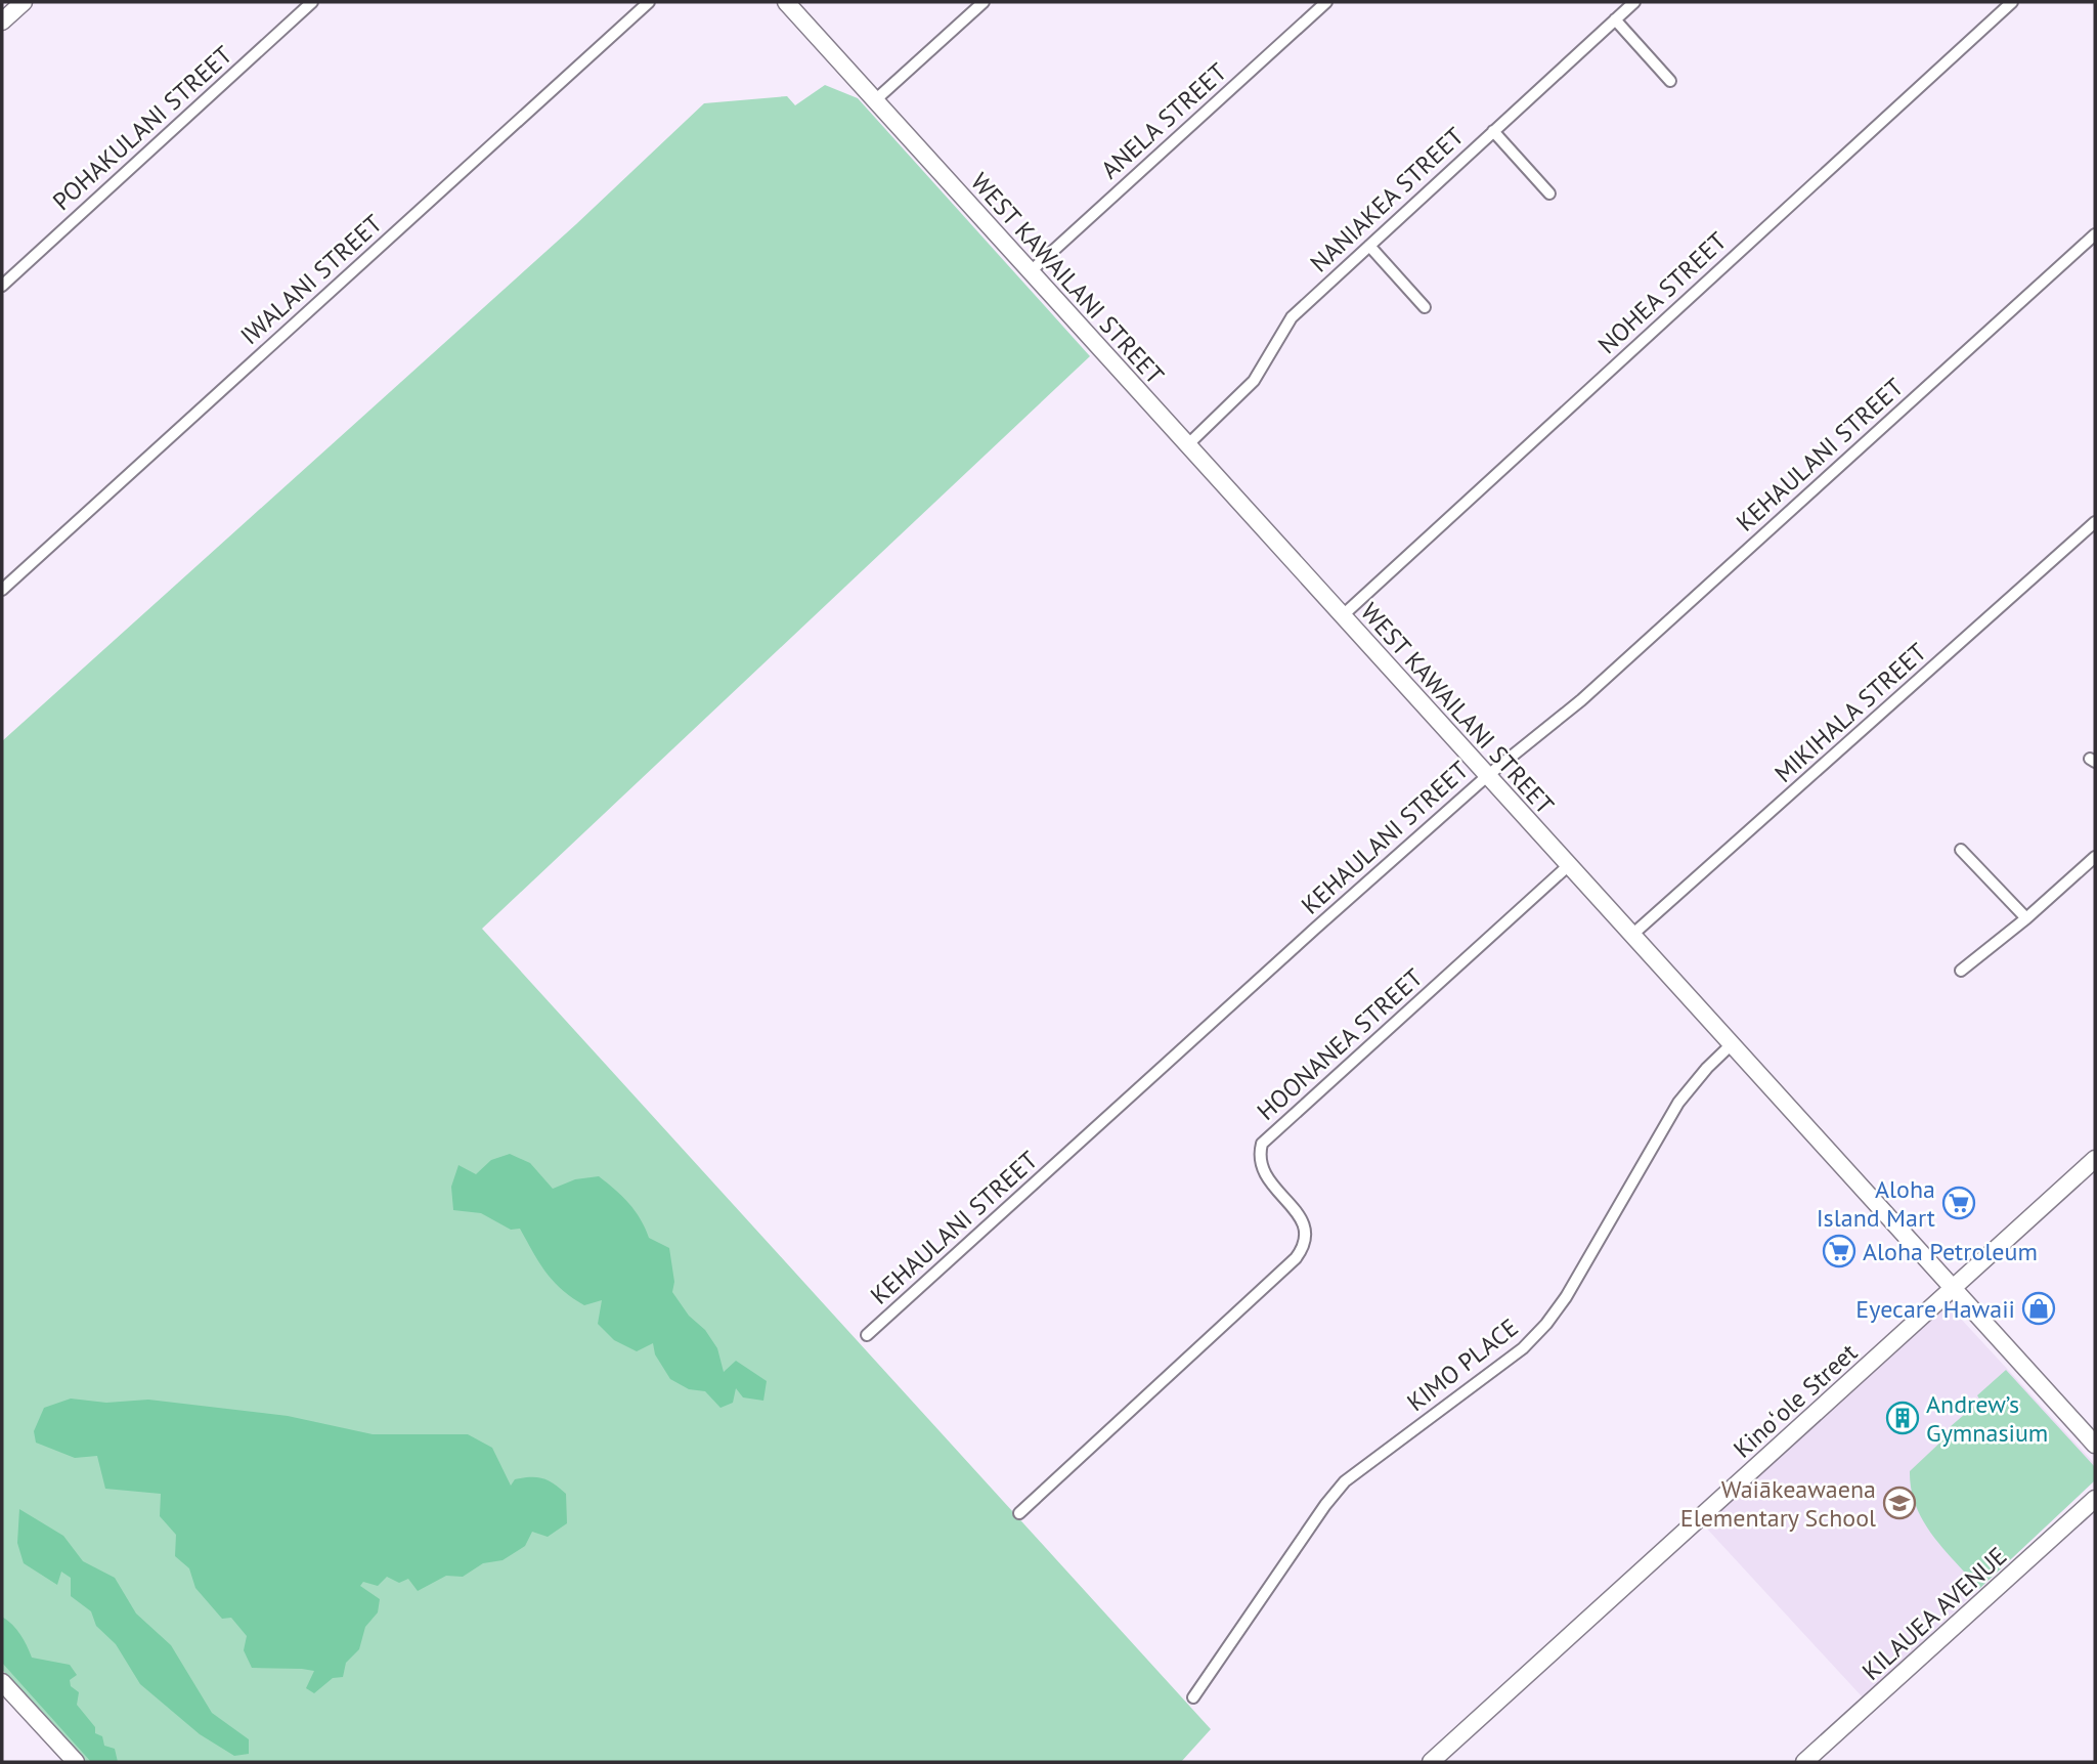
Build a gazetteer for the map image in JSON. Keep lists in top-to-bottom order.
{
  "streets": {
    "street": [
      "ANELA STREET",
      "POHAKULANI STREET",
      "NANIAKEA STREET",
      "WEST KAWAILANI STREET",
      "IWALANI STREET",
      "NOHEA STREET",
      "KEHAULANI STREET",
      "MIKIHALA STREET",
      "HOONANEA STREET",
      "KIMO PLACE",
      "Kinoʻole Street",
      "KILAUEA AVENUE"
    ]
  },
  "crossings": [
    ["ANELA STREET", "WEST KAWAILANI STREET"],
    ["NANIAKEA STREET", "WEST KAWAILANI STREET"],
    ["WEST KAWAILANI STREET", "NOHEA STREET"],
    ["WEST KAWAILANI STREET", "KEHAULANI STREET"],
    ["WEST KAWAILANI STREET", "MIKIHALA STREET"],
    ["WEST KAWAILANI STREET", "HOONANEA STREET"],
    ["WEST KAWAILANI STREET", "KIMO PLACE"],
    ["WEST KAWAILANI STREET", "Kinoʻole Street"]
  ],
  "places": {
    "supermarket": ["Aloha Island Mart", "Aloha Petroleum"],
    "shop": ["Eyecare Hawaii"],
    "building": ["Andrew’s Gymnasium"],
    "school or university": ["Waiākeawaena Elementary School"]
  }
}
